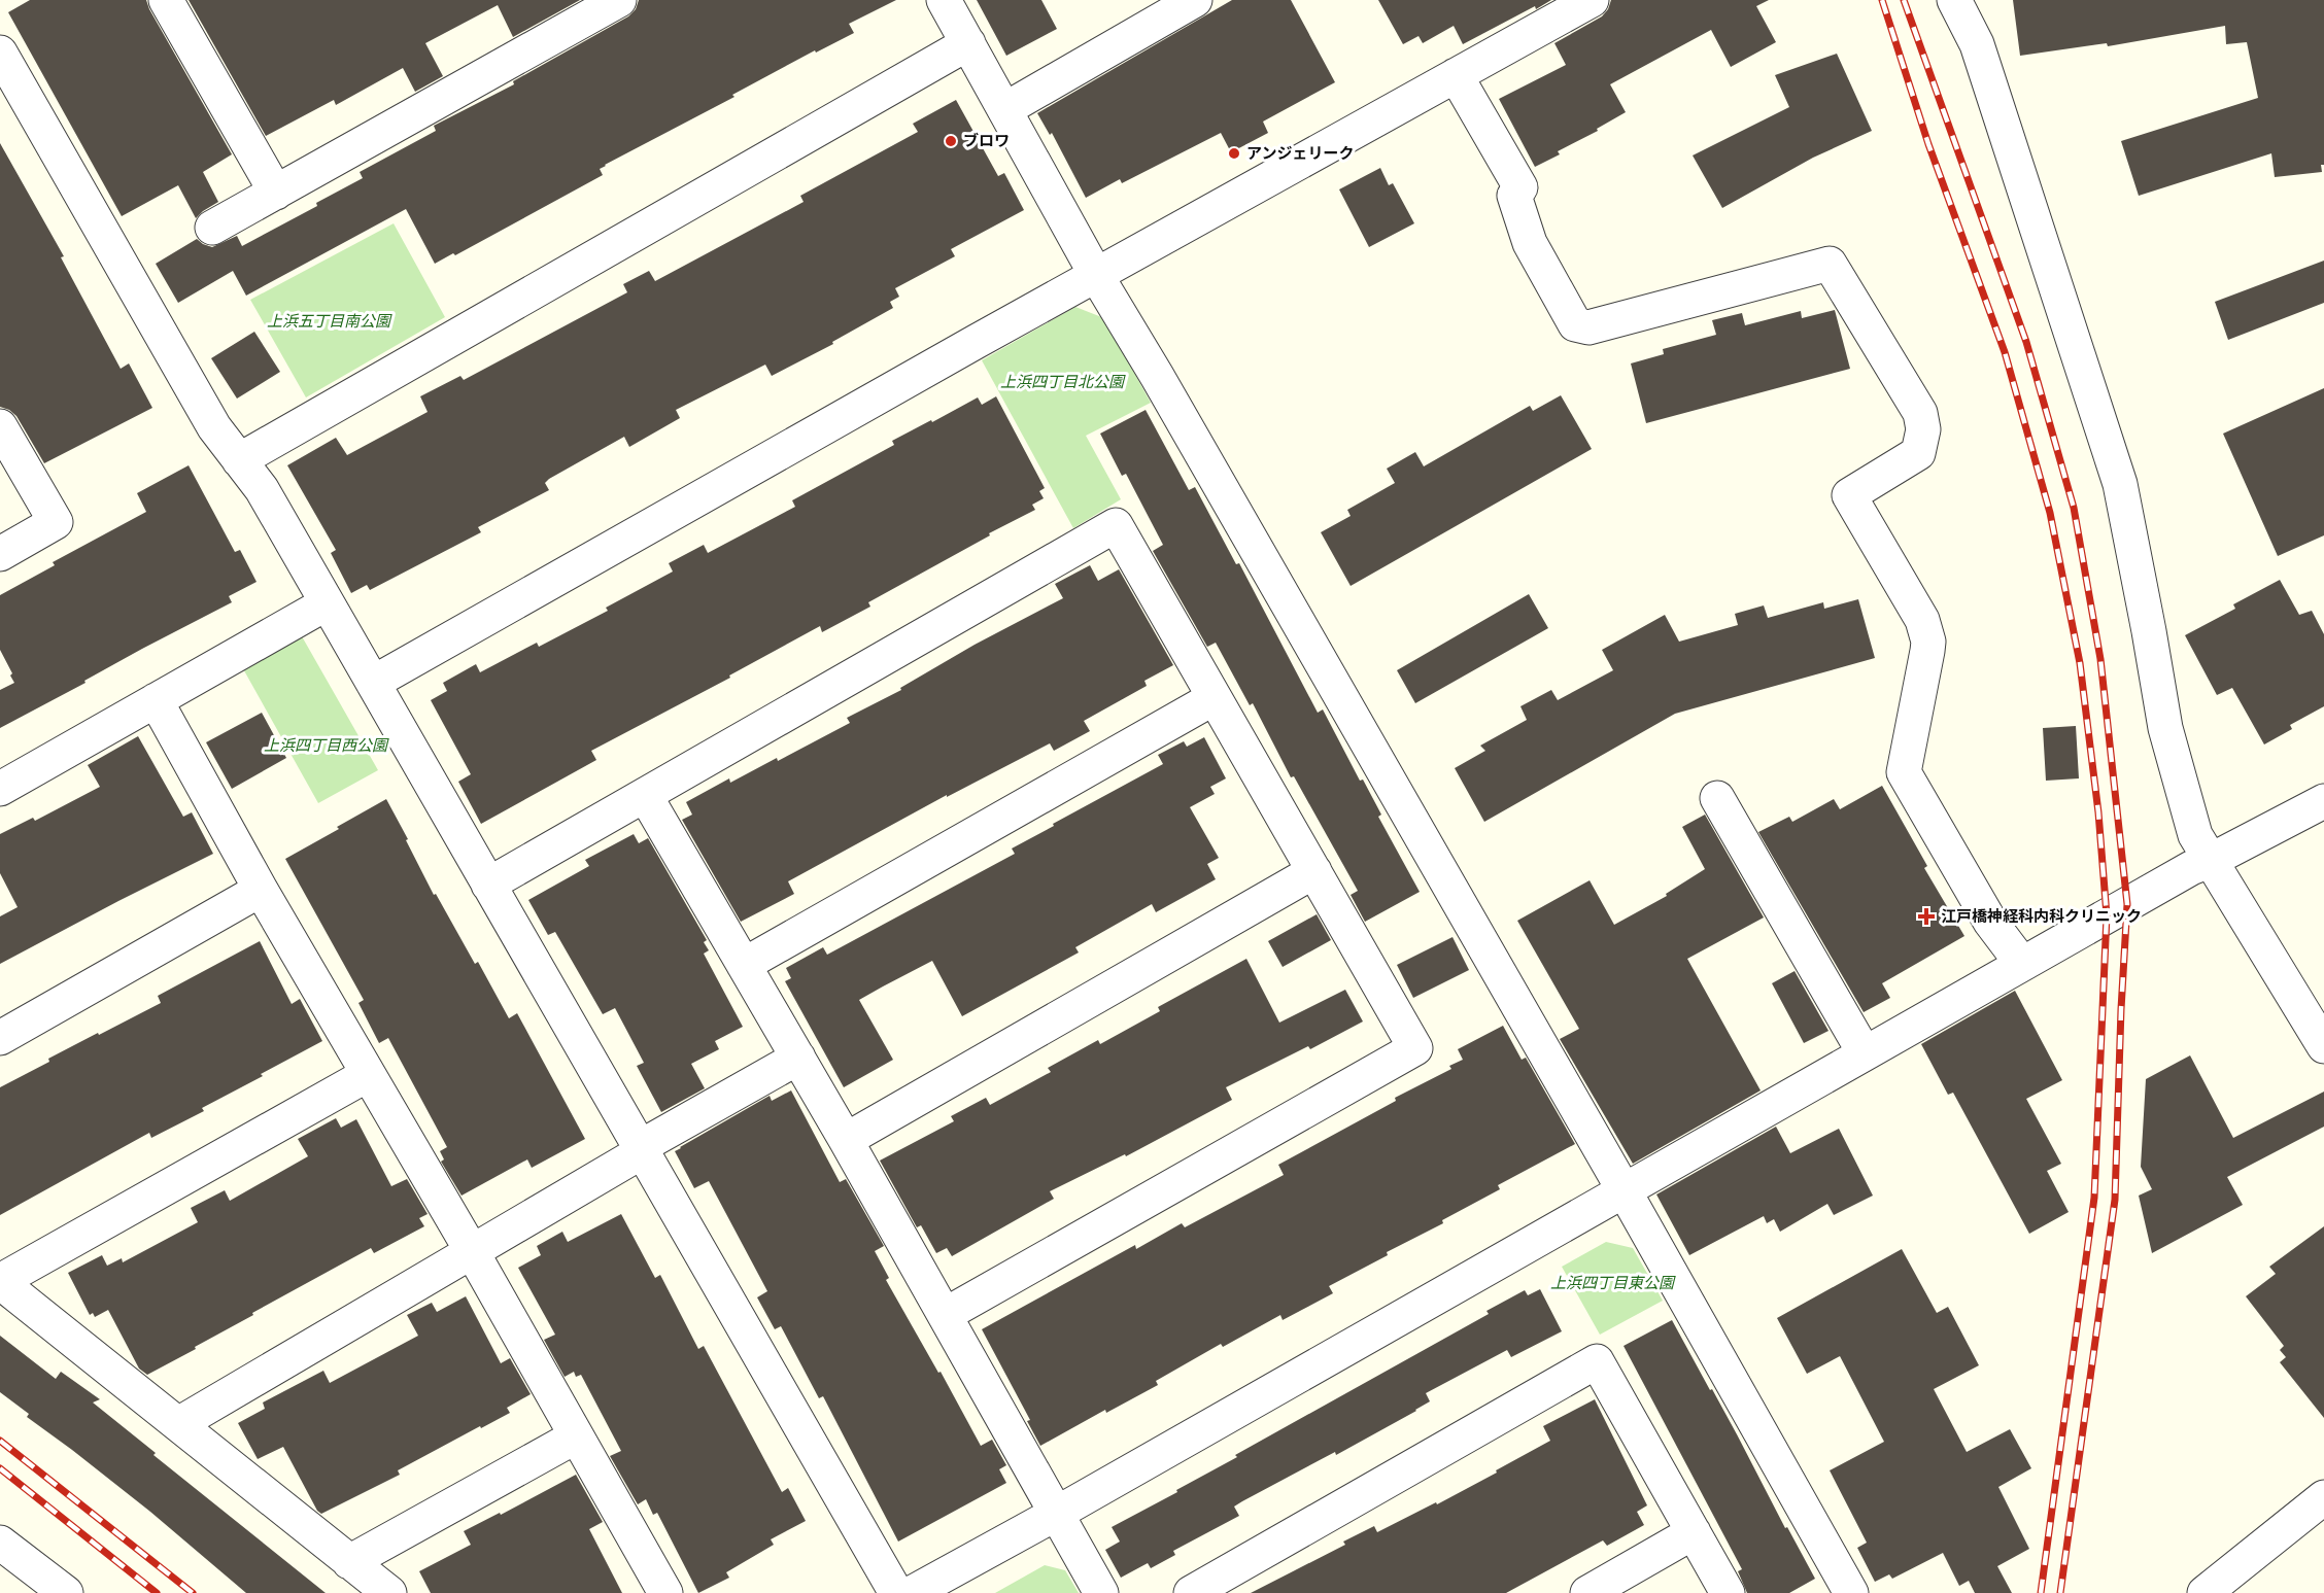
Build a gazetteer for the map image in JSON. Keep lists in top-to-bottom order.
{
  "parks": [
    "上浜五丁目南公園",
    "上浜四丁目北公園",
    "上浜四丁目西公園",
    "上浜四丁目東公園"
  ],
  "places": {
    "other": ["ブロワ", "アンジェリーク"],
    "health": ["江戸橋神経科内科クリニック"]
  }
}
